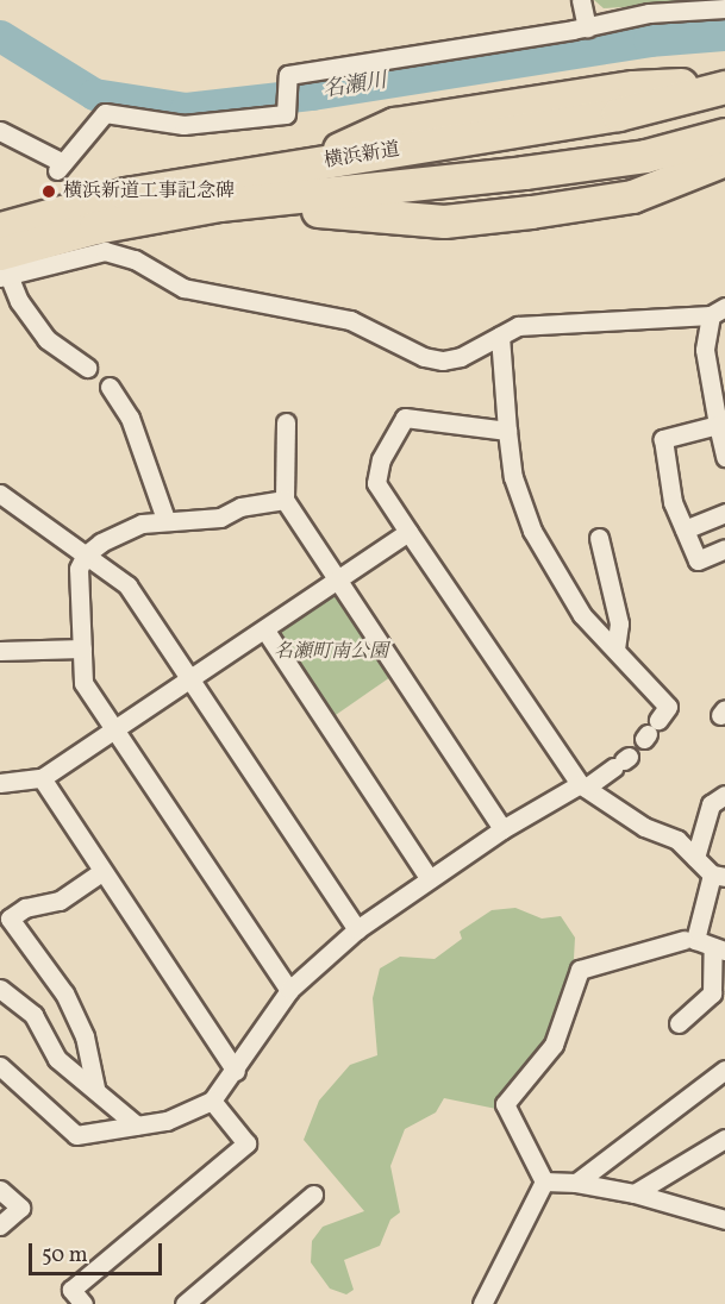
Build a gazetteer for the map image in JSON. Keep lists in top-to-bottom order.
{
  "streets": {
    "highway": ["横浜新道"]
  },
  "water": ["名瀬川"],
  "parks": ["名瀬町南公園"],
  "places": ["横浜新道工事記念碑"],
  "scale_bar": "50 m"
}
